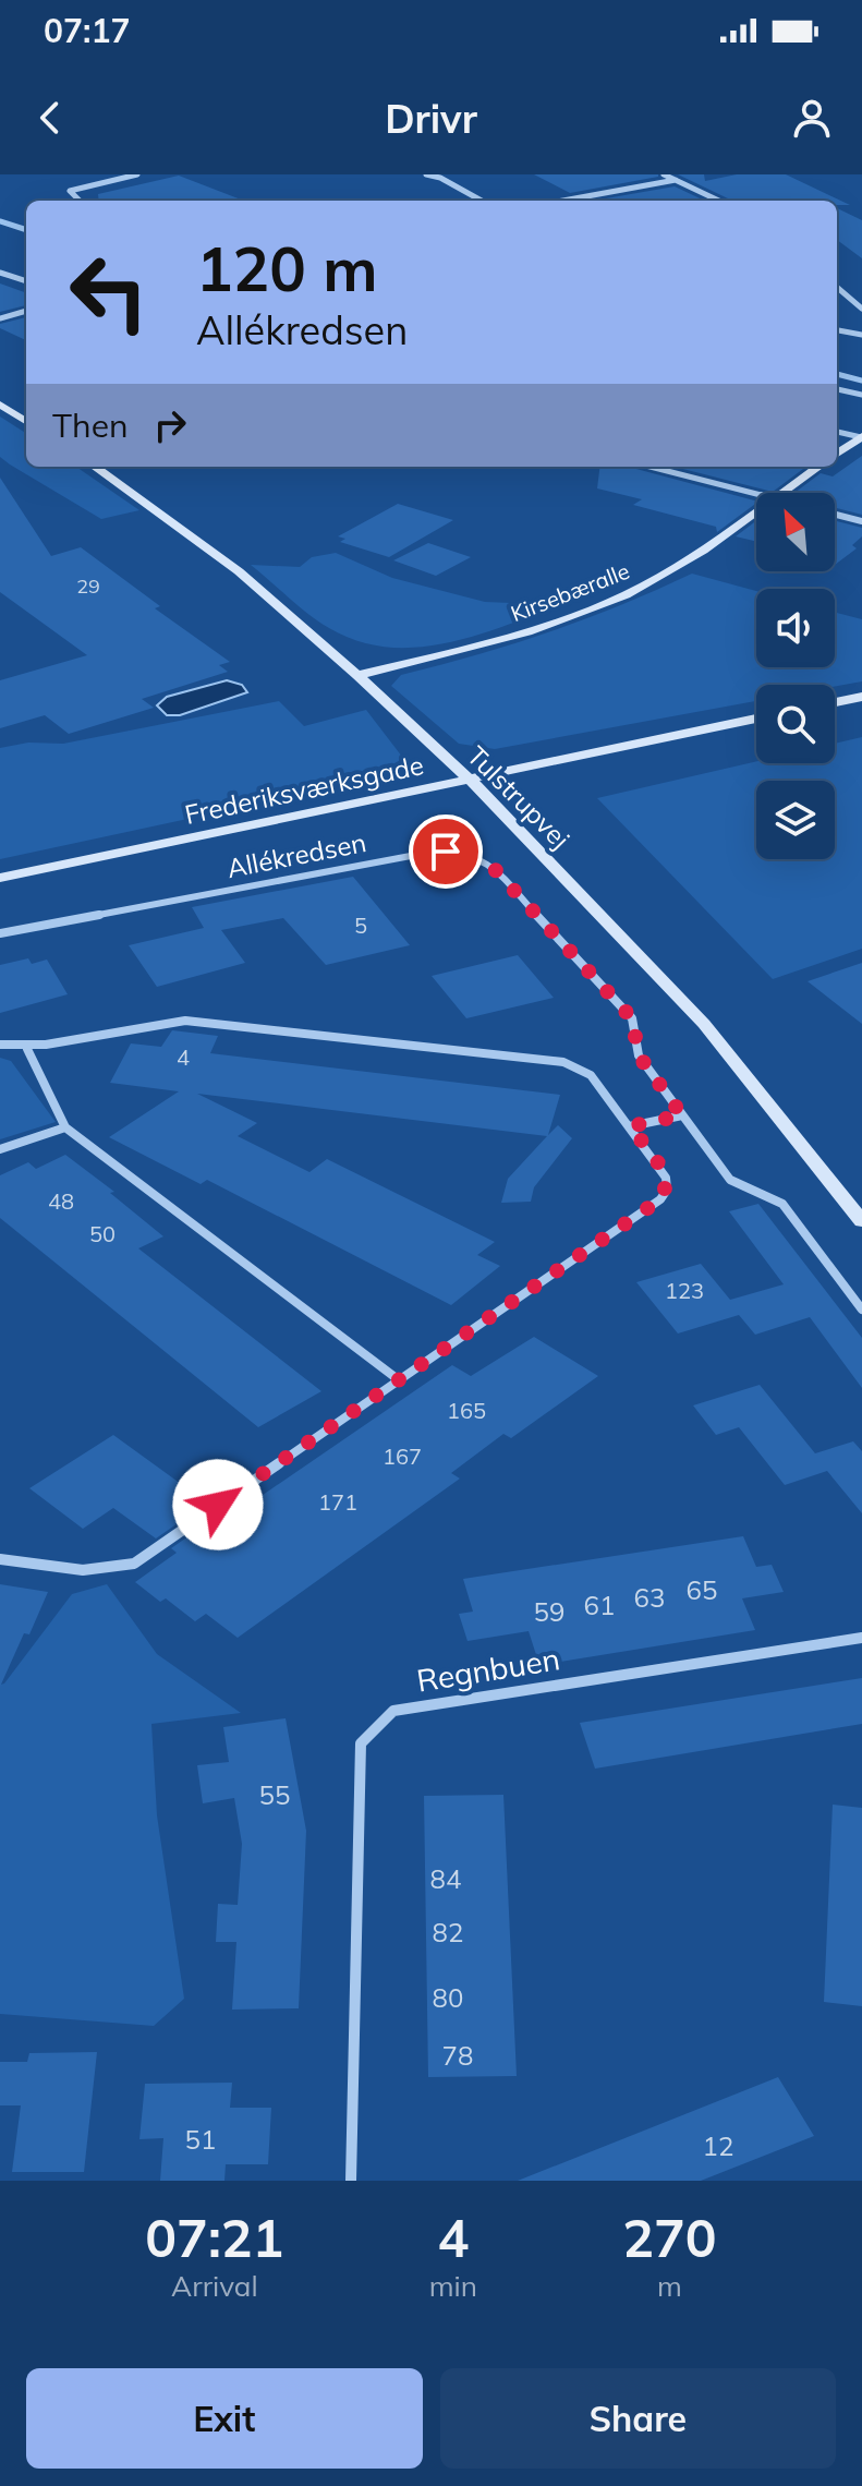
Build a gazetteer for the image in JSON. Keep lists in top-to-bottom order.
{
  "streets": {
    "street": [
      "Kirsebæralle",
      "Frederiksværksgade",
      "Tulstrupvej",
      "Allékredsen",
      "Regnbuen"
    ]
  },
  "crossings": [
    ["Kirsebæralle", "Tulstrupvej"],
    ["Frederiksværksgade", "Tulstrupvej"]
  ],
  "house_numbers": [
    "29",
    "5",
    "4",
    "48",
    "50",
    "123",
    "165",
    "167",
    "171",
    "65",
    "63",
    "61",
    "59",
    "55",
    "84",
    "82",
    "80",
    "78",
    "51",
    "12"
  ],
  "north": "top left",
  "page": {
    "status": "07:17",
    "header": "Drivr",
    "turn": ["120 m", "Allékredsen"],
    "then": "Then",
    "eta": [
      "07:21",
      "Arrival",
      "4",
      "min",
      "270",
      "m"
    ],
    "buttons": ["Exit", "Share"]
  }
}
